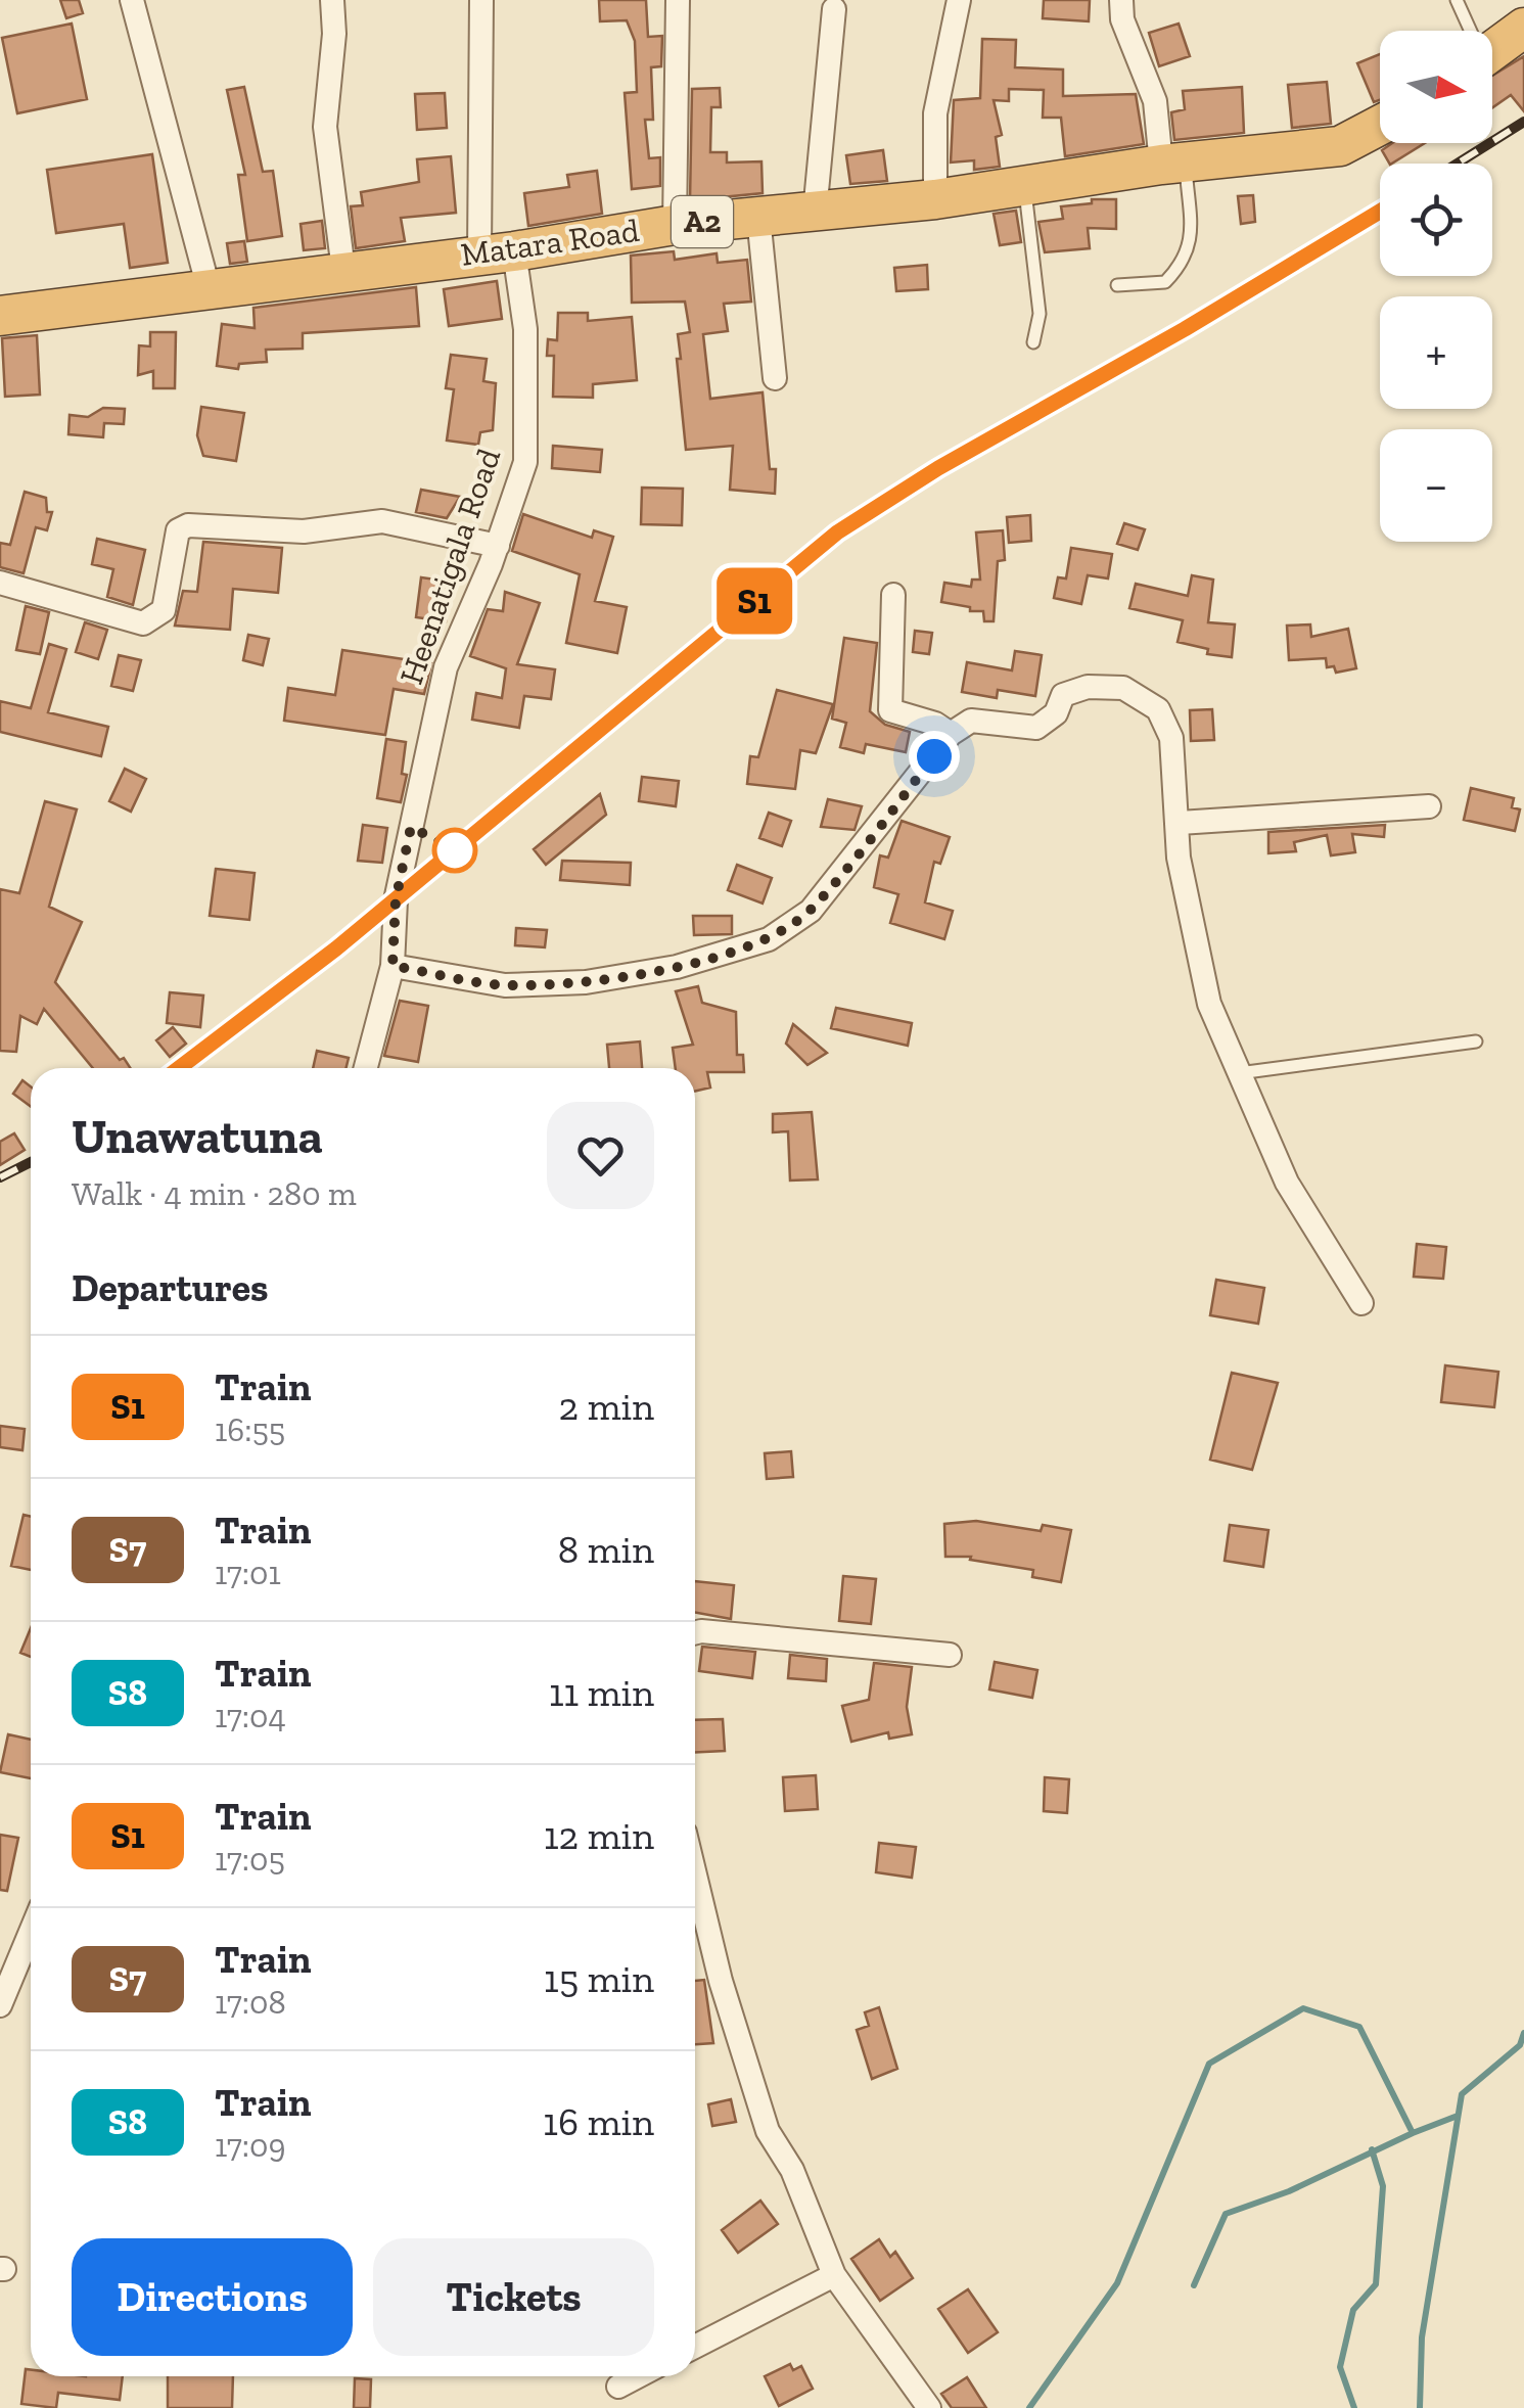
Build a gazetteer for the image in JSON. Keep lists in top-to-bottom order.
{
  "streets": {
    "highway": ["A2", "Matara Road"],
    "street": ["Heenatigala Road"]
  },
  "crossings": [
    ["Matara Road", "Heenatigala Road"]
  ],
  "north": "right",
  "page": {
    "on_map": "S1",
    "map_buttons": ["+", "−"],
    "heading": [
      ["Unawatuna", "Walk · 4 min · 280 m"],
      "Departures"
    ],
    "list": [
      {
        "mark": "S1",
        "name": "Train",
        "note": "16:55",
        "value": "2 min"
      },
      {
        "mark": "S7",
        "name": "Train",
        "note": "17:01",
        "value": "8 min"
      },
      {
        "mark": "S8",
        "name": "Train",
        "note": "17:04",
        "value": "11 min"
      },
      {
        "mark": "S1",
        "name": "Train",
        "note": "17:05",
        "value": "12 min"
      },
      {
        "mark": "S7",
        "name": "Train",
        "note": "17:08",
        "value": "15 min"
      },
      {
        "mark": "S8",
        "name": "Train",
        "note": "17:09",
        "value": "16 min"
      }
    ],
    "buttons": ["Directions", "Tickets"]
  }
}
